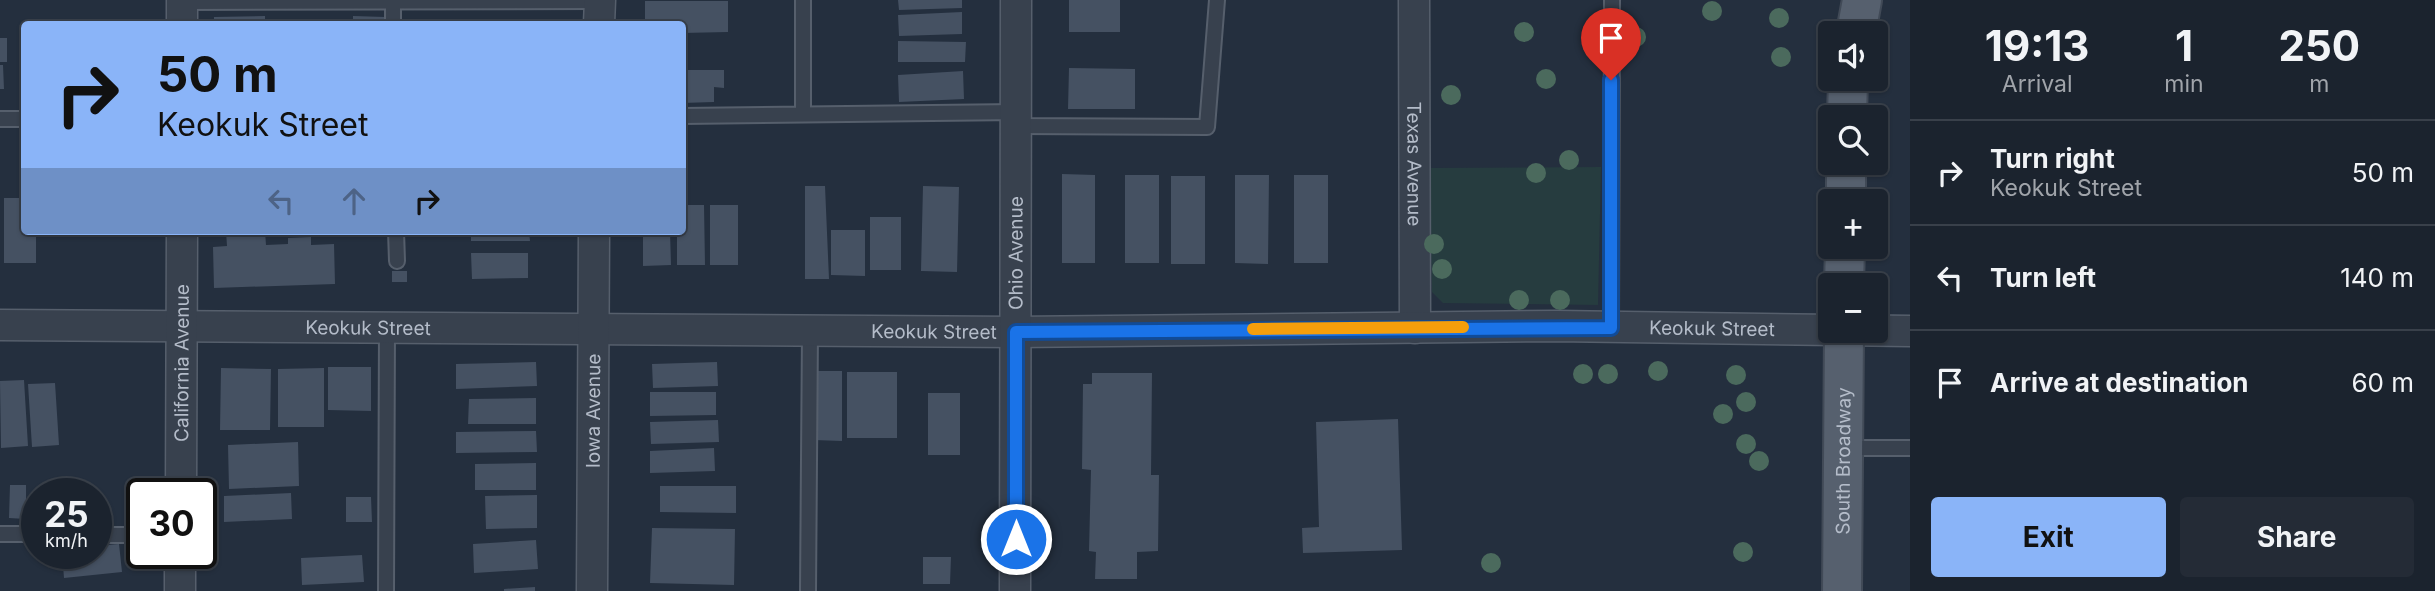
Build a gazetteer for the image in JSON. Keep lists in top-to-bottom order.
{
  "streets": {
    "main road": ["South Broadway"],
    "street": [
      "Texas Avenue",
      "Ohio Avenue",
      "Keokuk Street",
      "California Avenue",
      "Iowa Avenue"
    ]
  },
  "crossings": [
    ["Texas Avenue", "Keokuk Street"],
    ["Ohio Avenue", "Keokuk Street"],
    ["Keokuk Street", "California Avenue"],
    ["Keokuk Street", "Iowa Avenue"]
  ],
  "page": {
    "eta": [
      "19:13",
      "Arrival",
      "1",
      "min",
      "250",
      "m"
    ],
    "map_buttons": ["+", "−"],
    "turn": ["50 m", "Keokuk Street"],
    "list": [
      {
        "name": "Turn right",
        "note": "Keokuk Street",
        "value": "50 m"
      },
      {
        "name": "Turn left",
        "value": "140 m"
      },
      {
        "name": "Arrive at destination",
        "value": "60 m"
      }
    ],
    "speed": "25 km/h",
    "limit": "30",
    "buttons": ["Exit", "Share"]
  }
}
